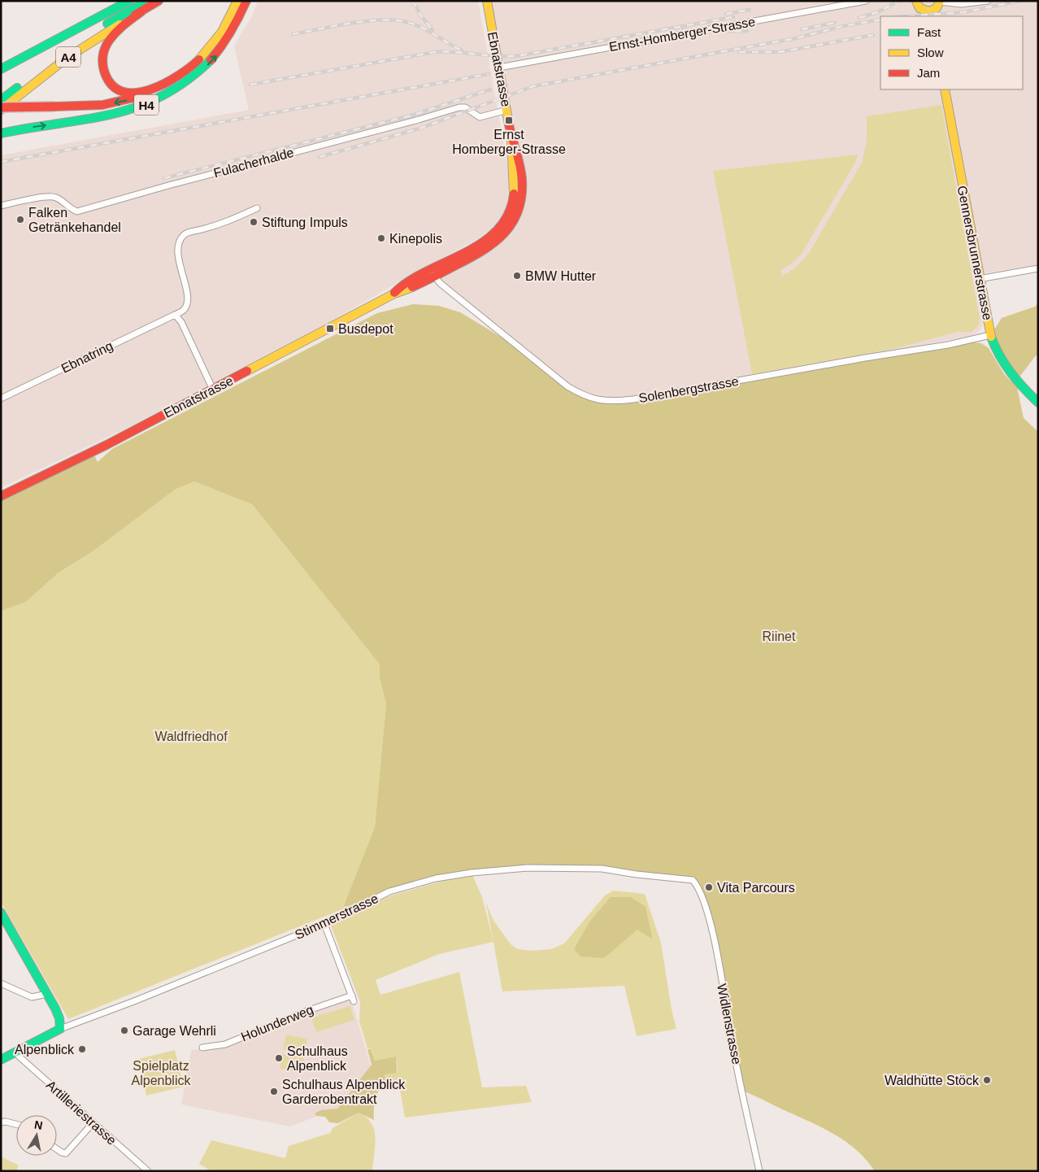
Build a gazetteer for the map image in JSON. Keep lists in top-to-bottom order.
{
  "streets": {
    "main road": [
      "A4",
      "Ebnatstrasse",
      "H4",
      "Gennersbrunnerstrasse",
      "Stimmerstrasse"
    ],
    "street": [
      "Ernst-Homberger-Strasse",
      "Fulacherhalde",
      "Ebnatring",
      "Solenbergstrasse",
      "Holunderweg",
      "Widlenstrasse",
      "Artilleriestrasse"
    ]
  },
  "crossings": [
    ["Ernst-Homberger-Strasse", "Ebnatstrasse"],
    ["A4", "H4"],
    ["Ebnatstrasse", "Fulacherhalde"],
    ["Ebnatstrasse", "Solenbergstrasse"],
    ["Gennersbrunnerstrasse", "Solenbergstrasse"],
    ["Stimmerstrasse", "Holunderweg"],
    ["Stimmerstrasse", "Widlenstrasse"],
    ["Stimmerstrasse", "Artilleriestrasse"]
  ],
  "parks": ["Riinet", "Waldfriedhof", "Spielplatz Alpenblick"],
  "places": {
    "transit": ["Ernst Homberger-Strasse", "Busdepot"],
    "other": [
      "Falken Getränkehandel",
      "Stiftung Impuls",
      "Kinepolis",
      "BMW Hutter",
      "Vita Parcours",
      "Garage Wehrli",
      "Alpenblick",
      "Schulhaus Alpenblick",
      "Waldhütte Stöck",
      "Schulhaus Alpenblick Garderobentrakt"
    ]
  },
  "legend": ["Fast", "Slow", "Jam"],
  "north": "top"
}
